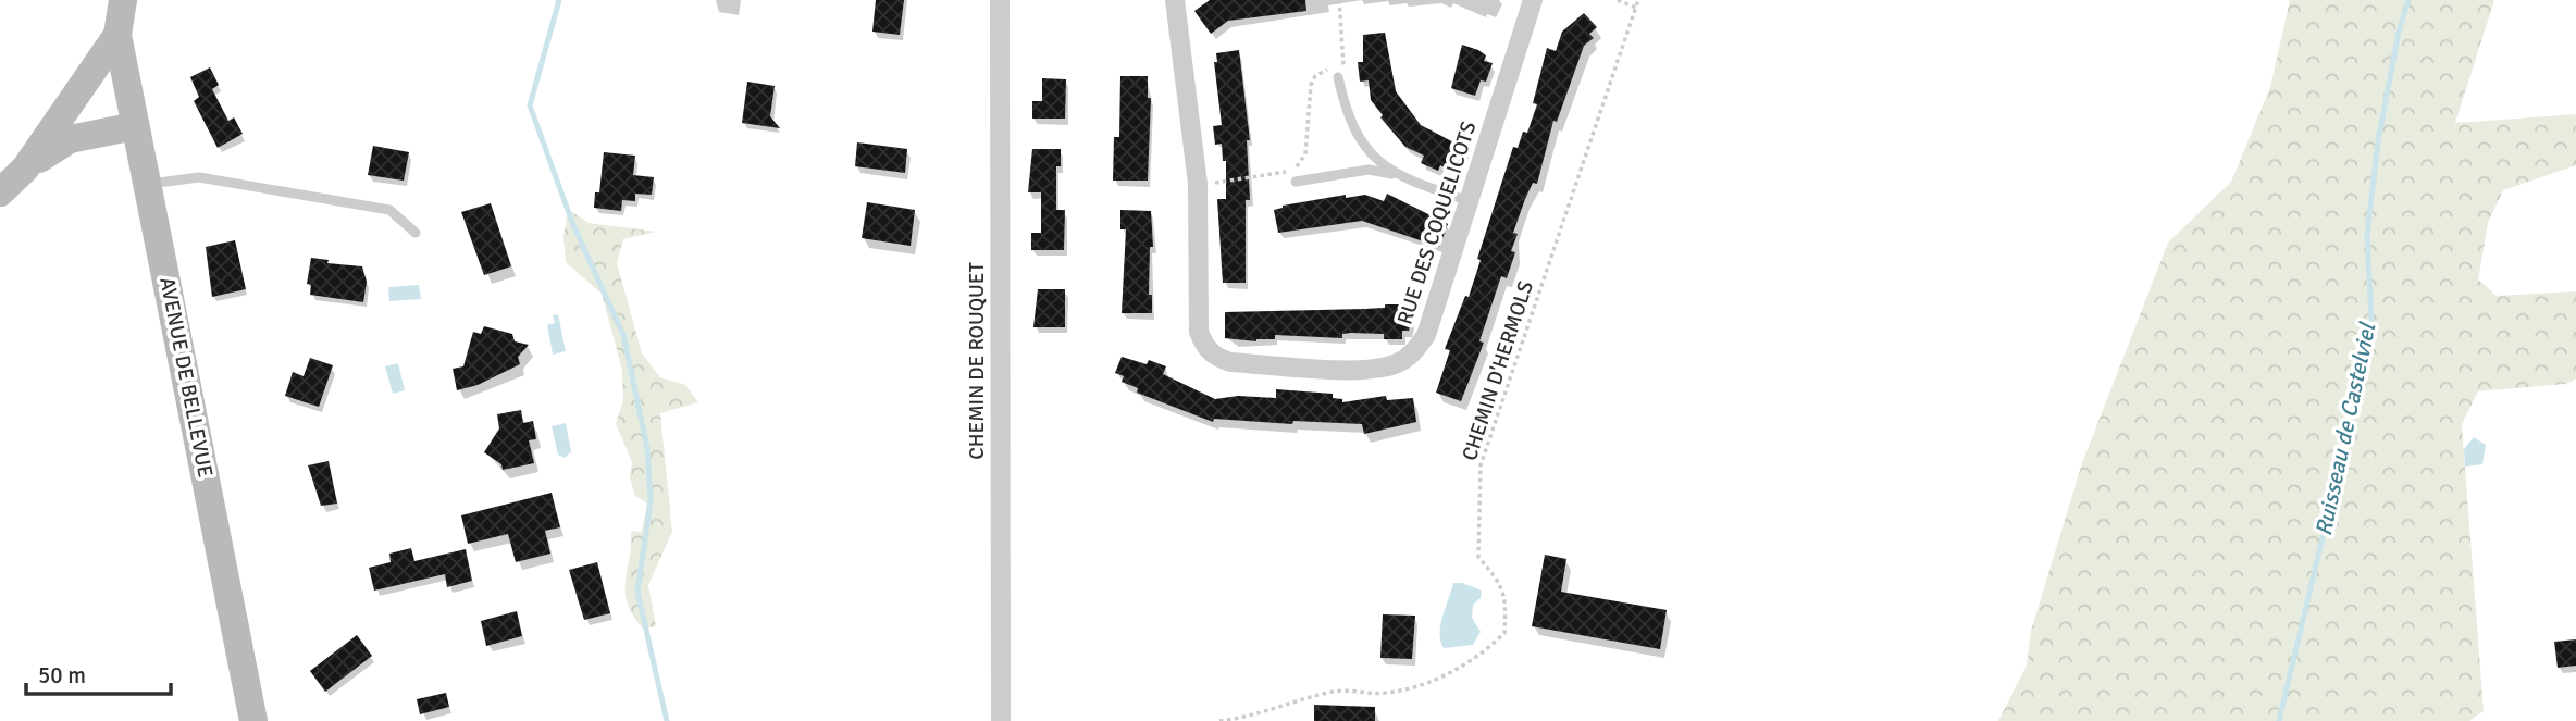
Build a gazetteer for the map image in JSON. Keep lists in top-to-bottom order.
{
  "streets": {
    "street": ["RUE DES COQUELICOTS", "CHEMIN DE ROUQUET", "AVENUE DE BELLEVUE"],
    "path": ["CHEMIN D'HERMOLS"]
  },
  "water": ["Ruisseau de Castelviel"],
  "scale_bar": "50 m"
}
